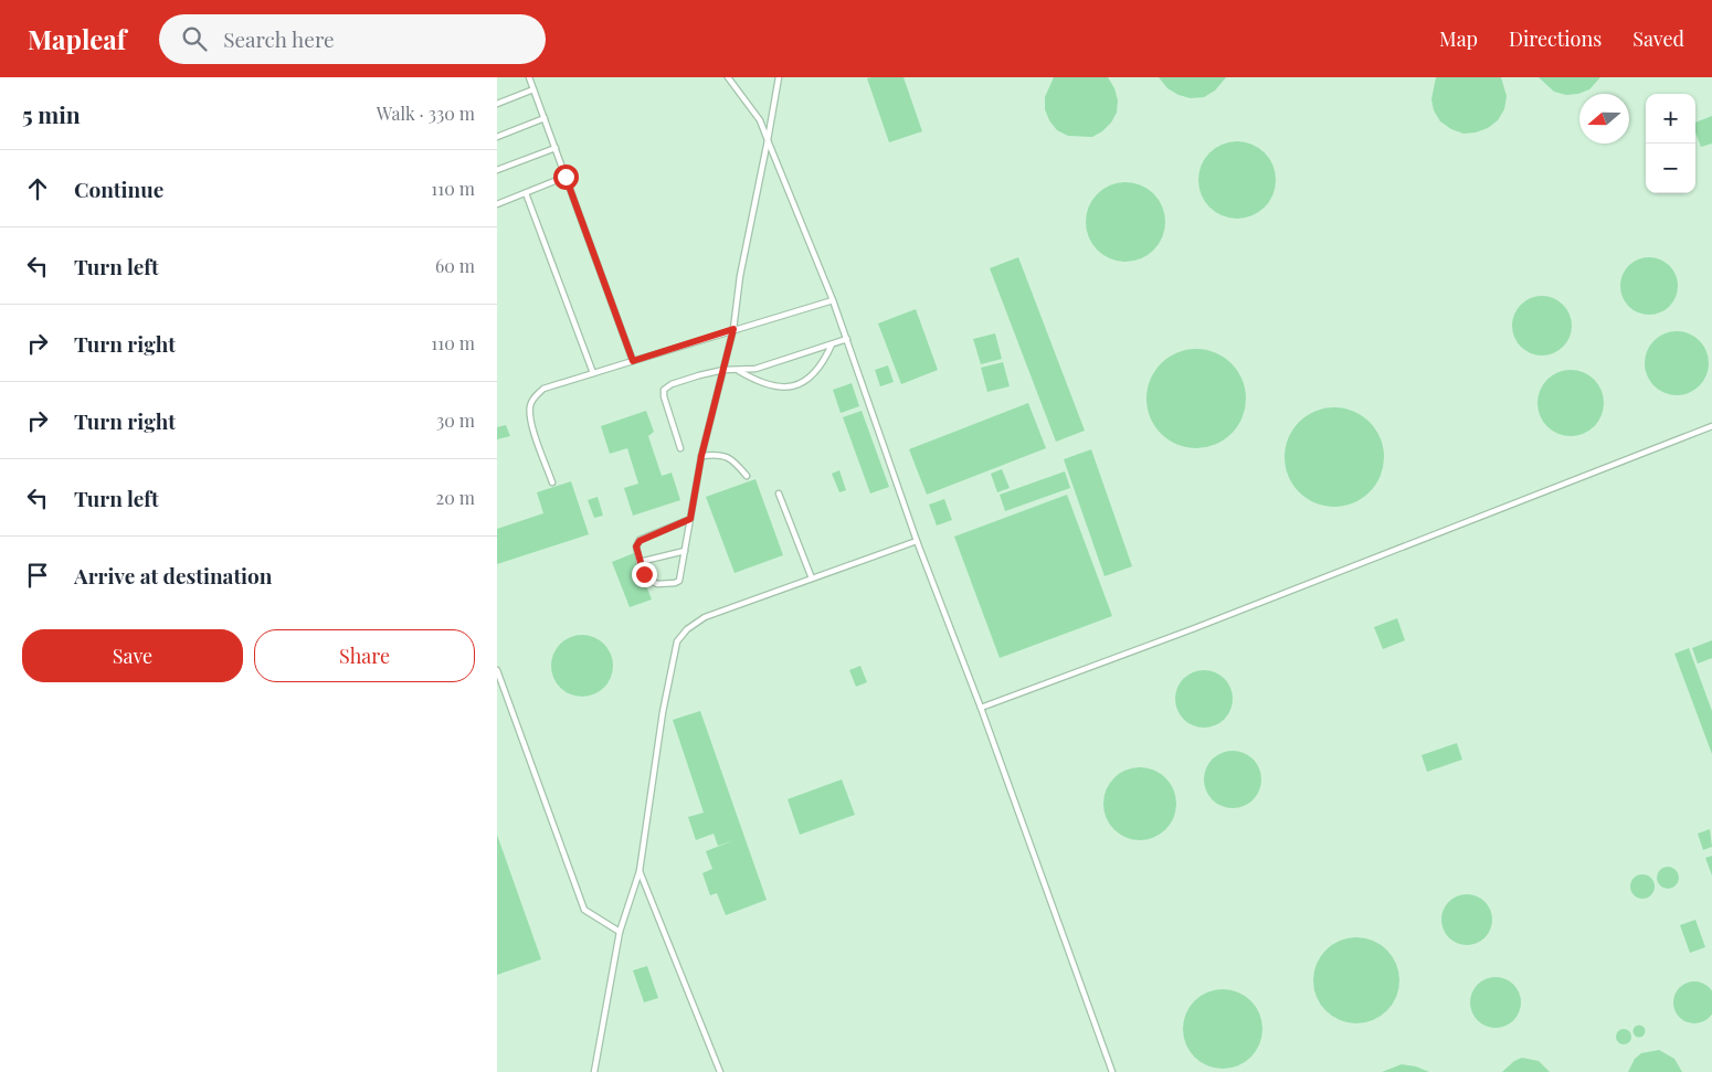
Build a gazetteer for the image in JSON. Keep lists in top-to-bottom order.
{
  "north": "left",
  "page": {
    "header": "Mapleaf",
    "search": "Search here",
    "nav": ["Map", "Directions", "Saved"],
    "heading": ["5 min", "Walk · 330 m"],
    "map_buttons": ["+", "−"],
    "list": [
      ["Continue", "110 m"],
      ["Turn left", "60 m"],
      ["Turn right", "110 m"],
      ["Turn right", "30 m"],
      ["Turn left", "20 m"],
      "Arrive at destination"
    ],
    "buttons": ["Save", "Share"]
  }
}
